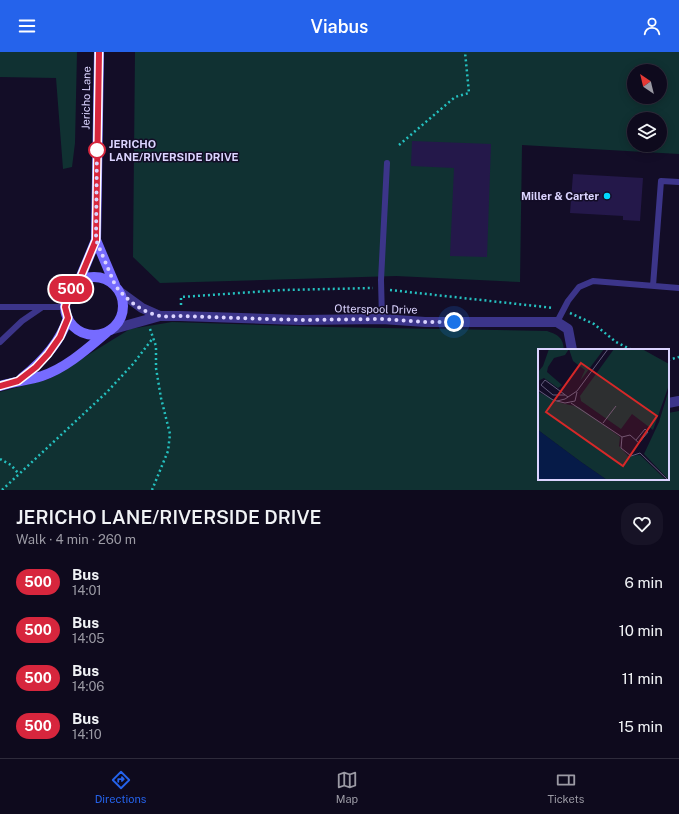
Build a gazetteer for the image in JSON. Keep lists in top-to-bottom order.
{
  "streets": {
    "street": ["Jericho Lane", "Otterspool Drive"]
  },
  "crossings": [
    ["Jericho Lane", "Otterspool Drive"]
  ],
  "places": ["JERICHO LANE/RIVERSIDE DRIVE", "Miller & Carter"],
  "lines": ["bus line 500"],
  "north": "top left",
  "page": {
    "header": "Viabus",
    "on_map": "500",
    "heading": ["JERICHO LANE/RIVERSIDE DRIVE", "Walk · 4 min · 260 m"],
    "list": [
      {
        "mark": "500",
        "name": "Bus",
        "note": "14:01",
        "value": "6 min"
      },
      {
        "mark": "500",
        "name": "Bus",
        "note": "14:05",
        "value": "10 min"
      },
      {
        "mark": "500",
        "name": "Bus",
        "note": "14:06",
        "value": "11 min"
      },
      {
        "mark": "500",
        "name": "Bus",
        "note": "14:10",
        "value": "15 min"
      }
    ],
    "tabs": ["Directions", "Map", "Tickets"]
  }
}
